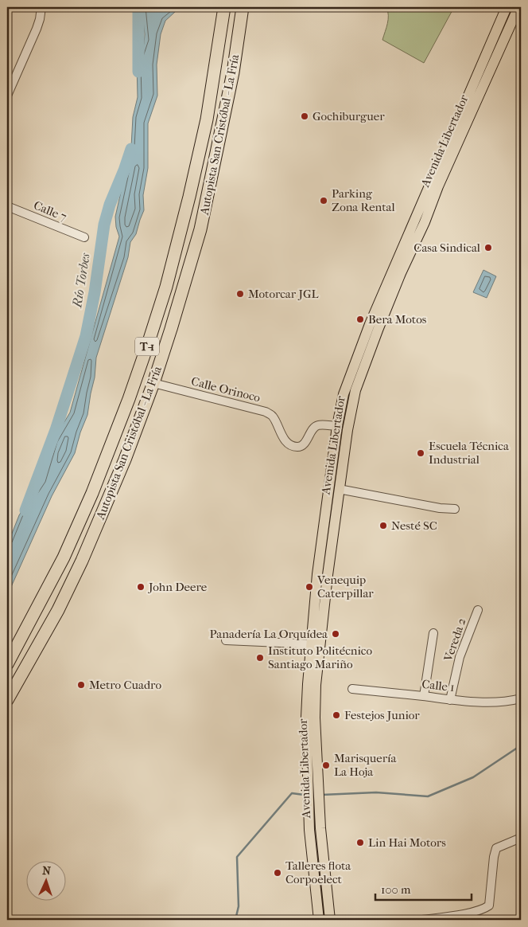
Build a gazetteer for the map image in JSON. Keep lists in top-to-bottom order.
{
  "streets": {
    "highway": ["Autopista San Cristóbal - La Fría", "T-1"],
    "main road": ["Avenida Libertador"],
    "street": [
      "Calle 7",
      "Calle Orinoco",
      "Vereda 2",
      "Calle 1"
    ]
  },
  "crossings": [
    ["Autopista San Cristóbal - La Fría", "Calle Orinoco"],
    ["Avenida Libertador", "Calle Orinoco"],
    ["Vereda 2", "Calle 1"]
  ],
  "water": ["Río Torbes"],
  "places": [
    "Gochiburguer",
    "Parking Zona Rental",
    "Casa Sindical",
    "Motorcar JGL",
    "Bera Motos",
    "Escuela Técnica Industrial",
    "Nesté SC",
    "John Deere",
    "Venequip Caterpillar",
    "Panadería La Orquídea",
    "Instituto Politécnico Santiago Mariño",
    "Metro Cuadro",
    "Festejos Junior",
    "Marisquería La Hoja",
    "Lin Hai Motors",
    "Talleres flota Corpoelect"
  ],
  "scale_bar": "100 m",
  "north": "top"
}
